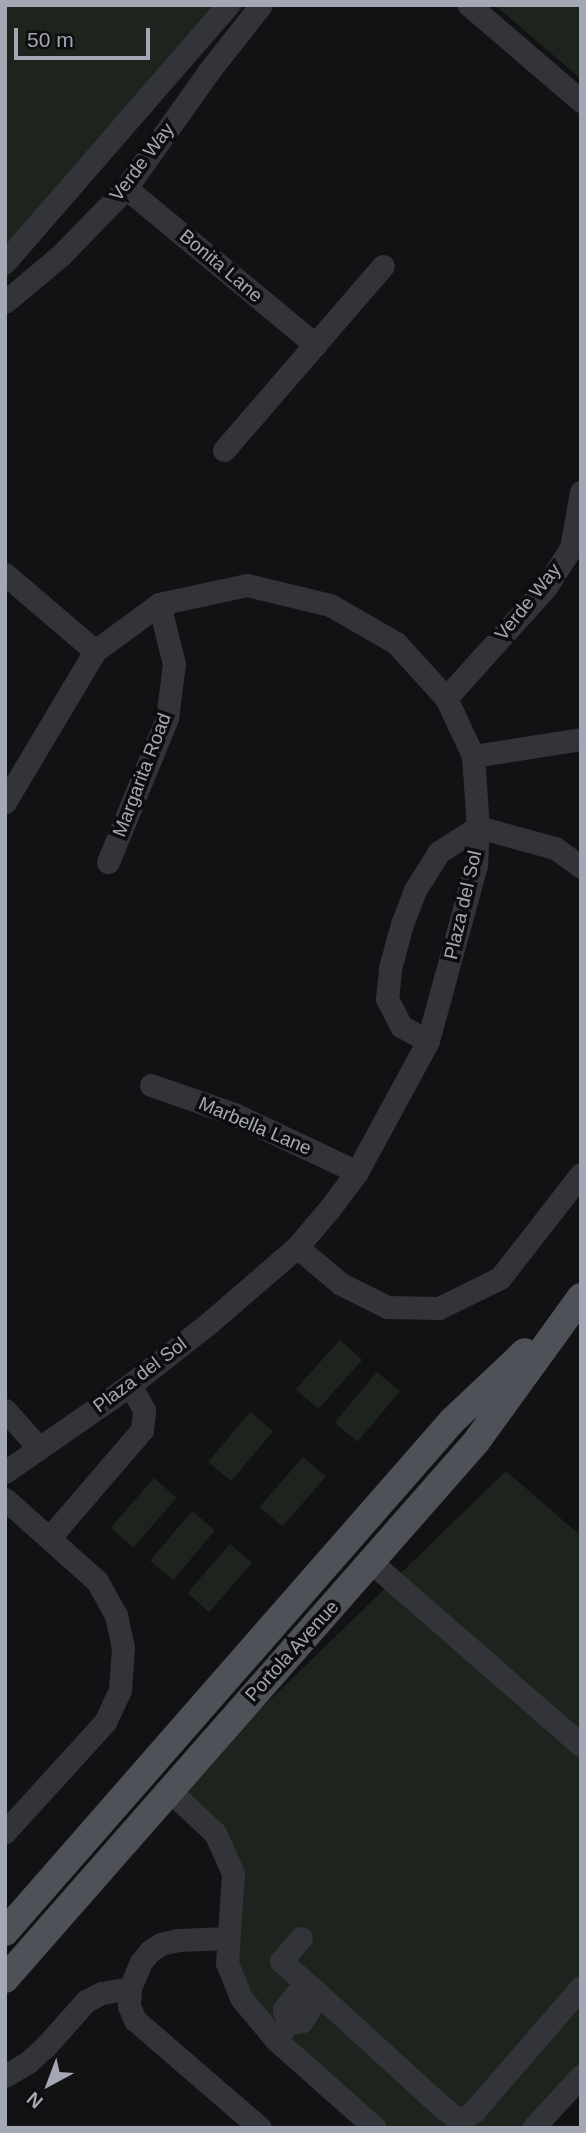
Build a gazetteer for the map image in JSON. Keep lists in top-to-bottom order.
{
  "streets": {
    "main road": ["Portola Avenue"],
    "street": [
      "Verde Way",
      "Bonita Lane",
      "Margarita Road",
      "Plaza del Sol",
      "Marbella Lane"
    ]
  },
  "crossings": [
    ["Verde Way", "Bonita Lane"],
    ["Verde Way", "Plaza del Sol"],
    ["Margarita Road", "Plaza del Sol"],
    ["Plaza del Sol", "Marbella Lane"]
  ],
  "scale_bar": "50 m",
  "north": "bottom left"
}
